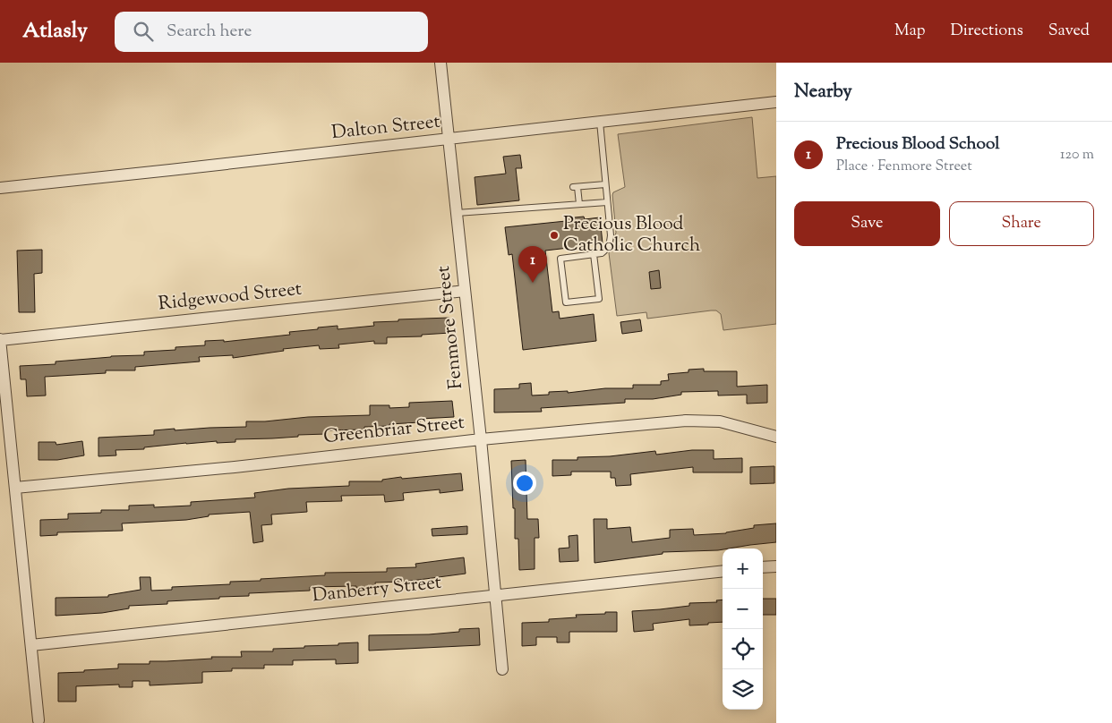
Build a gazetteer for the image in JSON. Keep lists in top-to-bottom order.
{
  "streets": {
    "street": [
      "Dalton Street",
      "Ridgewood Street",
      "Fenmore Street",
      "Greenbriar Street",
      "Danberry Street"
    ]
  },
  "crossings": [
    ["Dalton Street", "Fenmore Street"],
    ["Ridgewood Street", "Fenmore Street"],
    ["Fenmore Street", "Greenbriar Street"],
    ["Fenmore Street", "Danberry Street"]
  ],
  "places": ["Precious Blood Catholic Church"],
  "page": {
    "header": "Atlasly",
    "search": "Search here",
    "nav": ["Map", "Directions", "Saved"],
    "heading": "Nearby",
    "list": [
      {
        "mark": "1",
        "name": "Precious Blood School",
        "note": "Place · Fenmore Street",
        "value": "120 m"
      }
    ],
    "buttons": ["Save", "Share"],
    "pins": "1",
    "map_buttons": ["+", "−"]
  }
}
